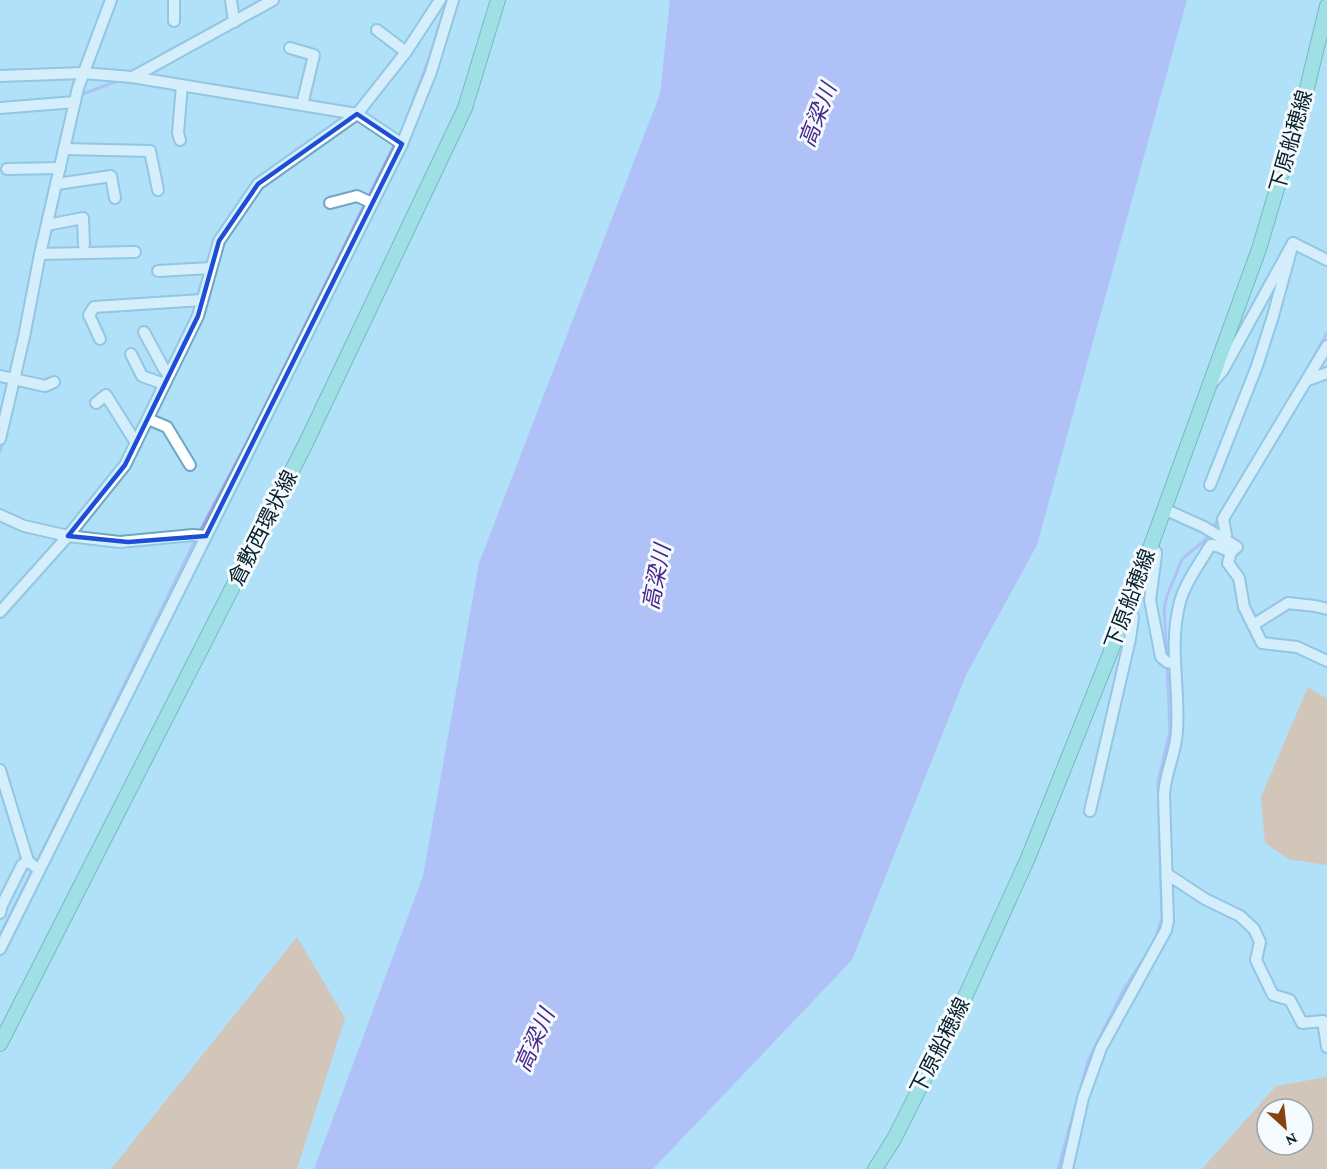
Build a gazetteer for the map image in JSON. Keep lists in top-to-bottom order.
{
  "streets": {
    "main road": ["下原船穂線", "倉敷西環状線"]
  },
  "water": ["高梁川"],
  "north": "bottom right"
}
